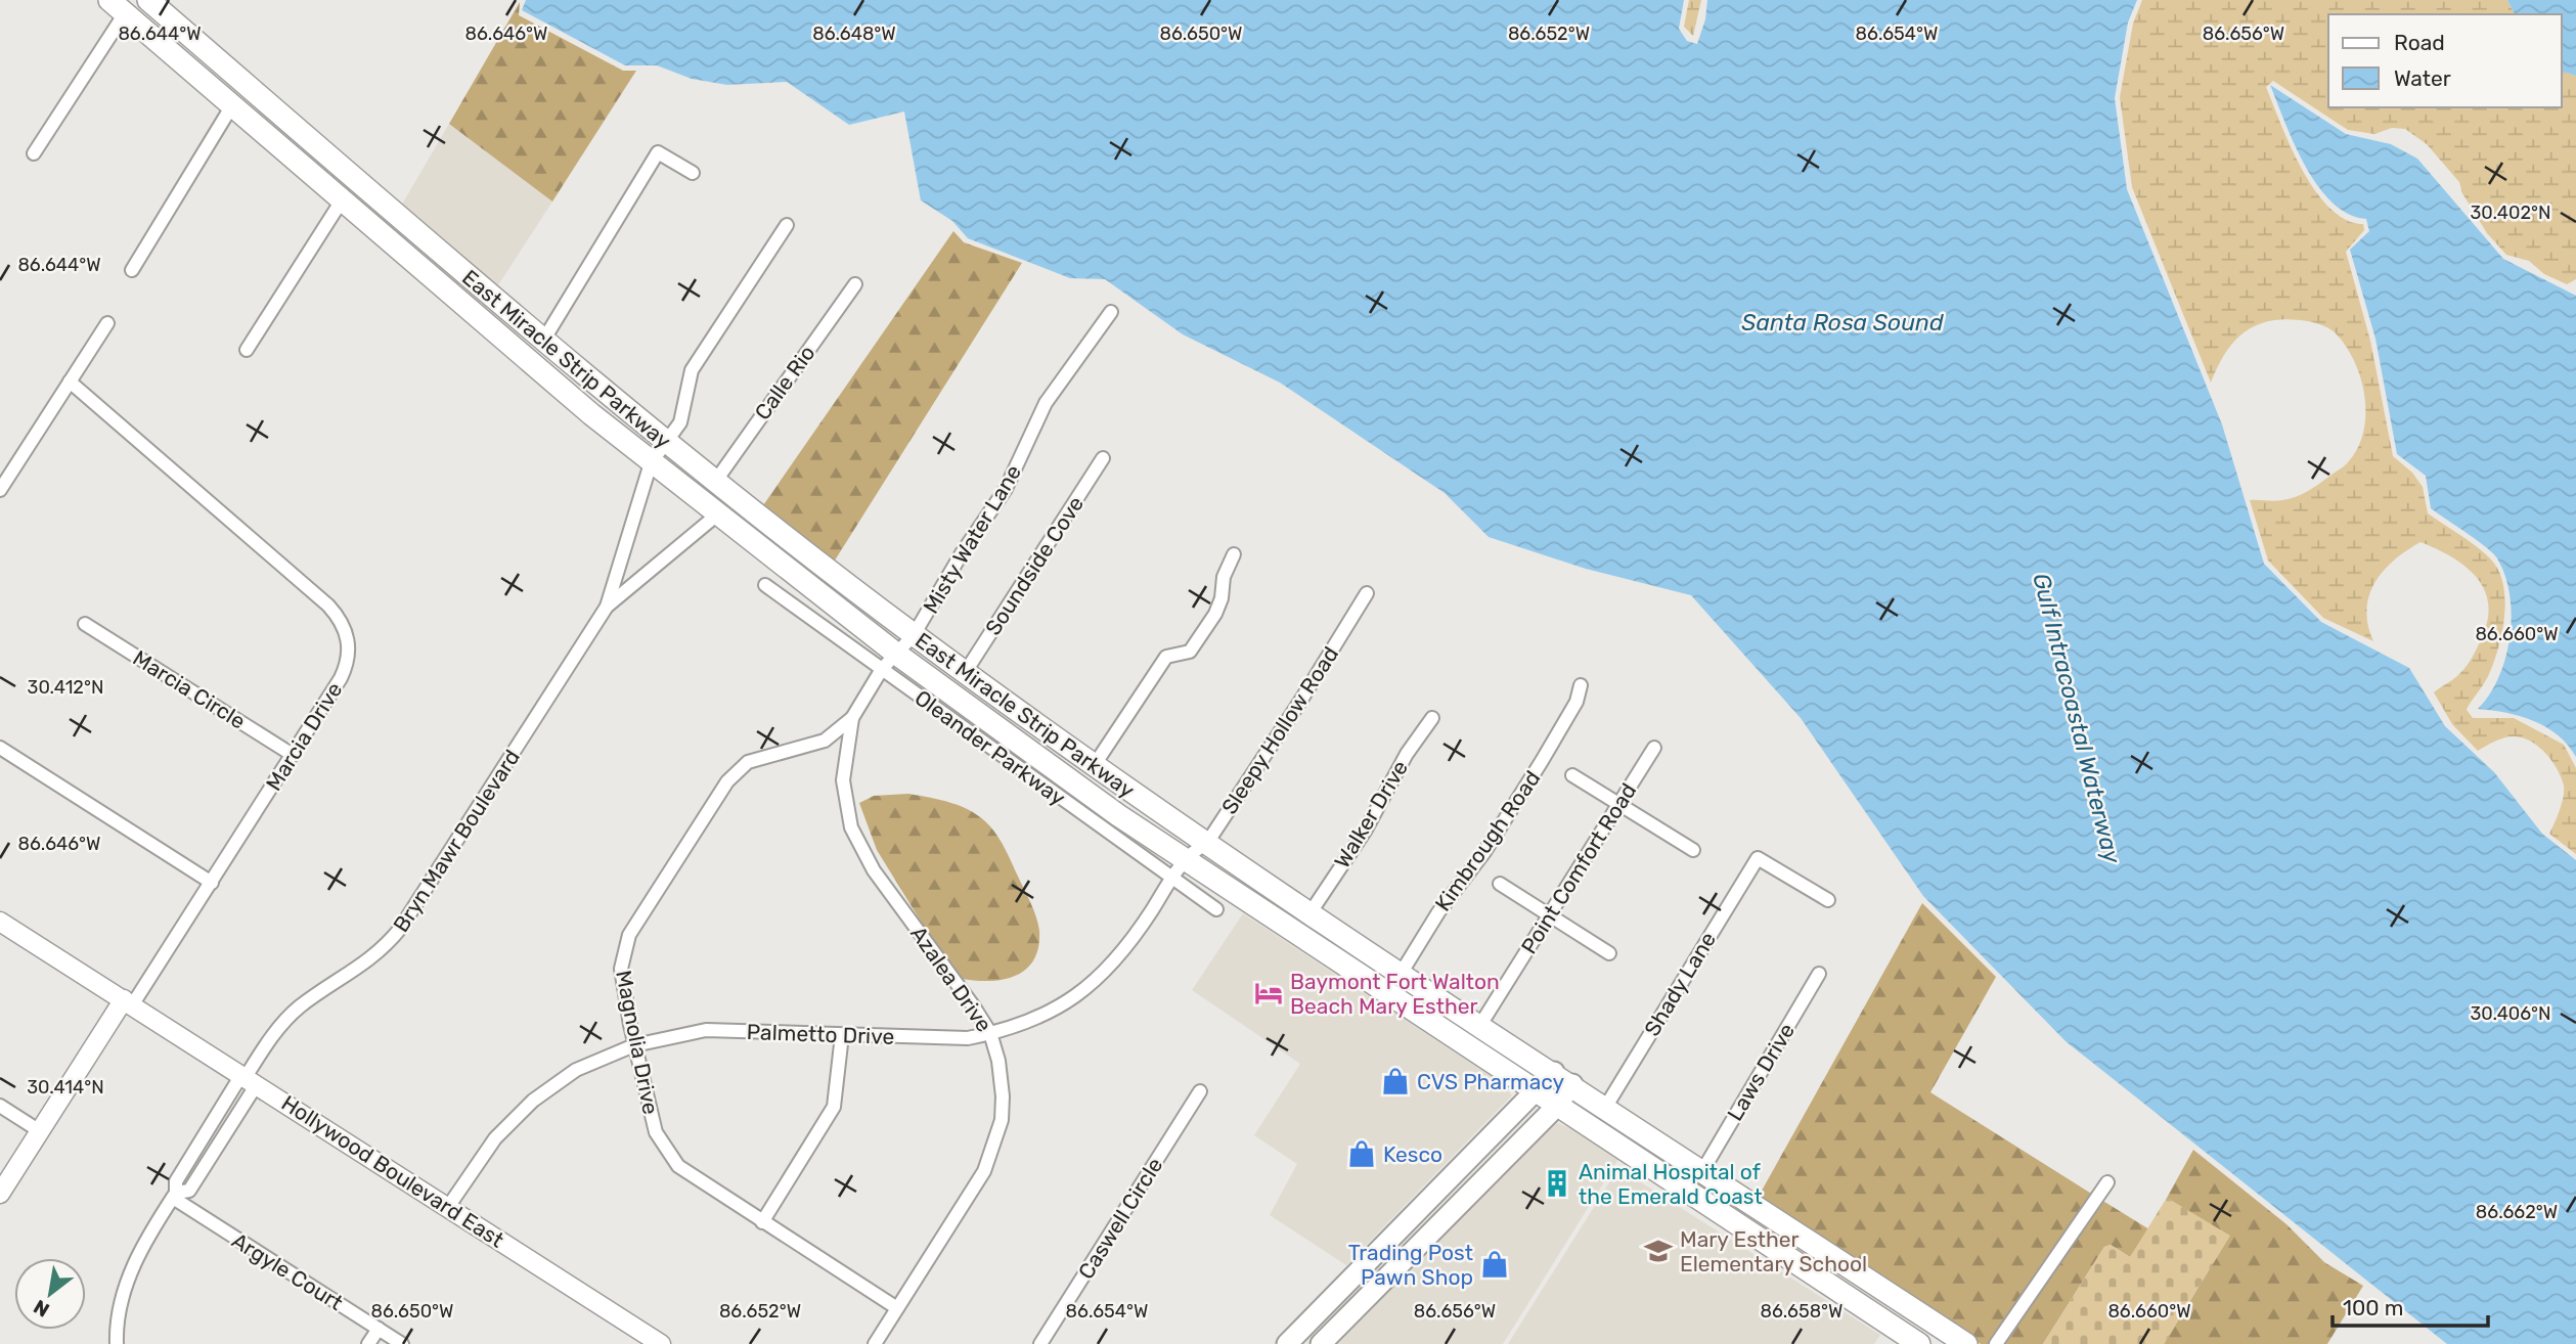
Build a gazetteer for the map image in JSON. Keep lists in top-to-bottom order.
{
  "streets": {
    "highway": ["East Miracle Strip Parkway"],
    "street": [
      "Calle Rio",
      "Misty Water Lane",
      "Soundside Cove",
      "Marcia Circle",
      "Sleepy Hollow Road",
      "Marcia Drive",
      "Oleander Parkway",
      "Walker Drive",
      "Bryn Mawr Boulevard",
      "Kimbrough Road",
      "Point Comfort Road",
      "Azalea Drive",
      "Shady Lane",
      "Palmetto Drive",
      "Magnolia Drive",
      "Laws Drive",
      "Hollywood Boulevard East",
      "Caswell Circle",
      "Argyle Court"
    ]
  },
  "crossings": [
    ["East Miracle Strip Parkway", "Calle Rio"],
    ["East Miracle Strip Parkway", "Misty Water Lane"],
    ["East Miracle Strip Parkway", "Soundside Cove"],
    ["East Miracle Strip Parkway", "Sleepy Hollow Road"],
    ["East Miracle Strip Parkway", "Oleander Parkway"],
    ["East Miracle Strip Parkway", "Walker Drive"],
    ["East Miracle Strip Parkway", "Bryn Mawr Boulevard"],
    ["East Miracle Strip Parkway", "Kimbrough Road"],
    ["East Miracle Strip Parkway", "Point Comfort Road"],
    ["East Miracle Strip Parkway", "Azalea Drive"],
    ["East Miracle Strip Parkway", "Shady Lane"],
    ["East Miracle Strip Parkway", "Palmetto Drive"],
    ["East Miracle Strip Parkway", "Laws Drive"],
    ["Misty Water Lane", "Oleander Parkway"],
    ["Misty Water Lane", "Azalea Drive"],
    ["Marcia Circle", "Marcia Drive"],
    ["Sleepy Hollow Road", "Palmetto Drive"],
    ["Marcia Drive", "Hollywood Boulevard East"],
    ["Oleander Parkway", "Azalea Drive"],
    ["Oleander Parkway", "Palmetto Drive"],
    ["Bryn Mawr Boulevard", "Hollywood Boulevard East"],
    ["Bryn Mawr Boulevard", "Argyle Court"],
    ["Azalea Drive", "Palmetto Drive"],
    ["Azalea Drive", "Magnolia Drive"],
    ["Palmetto Drive", "Magnolia Drive"],
    ["Palmetto Drive", "Hollywood Boulevard East"]
  ],
  "water": ["Santa Rosa Sound", "Gulf Intracoastal Waterway"],
  "places": {
    "hotel": ["Baymont Fort Walton Beach Mary Esther"],
    "shop": ["CVS Pharmacy", "Kesco", "Trading Post Pawn Shop"],
    "building": ["Animal Hospital of the Emerald Coast"],
    "school or university": ["Mary Esther Elementary School"]
  },
  "legend": ["Road", "Water"],
  "scale_bar": "100 m",
  "north": "bottom left",
  "coordinates": [
    "86.646°W",
    "86.654°W",
    "86.644°W",
    "86.648°W",
    "86.650°W",
    "86.652°W",
    "86.656°W",
    "30.402°N",
    "86.660°W",
    "30.412°N",
    "30.406°N",
    "30.414°N",
    "86.662°W",
    "86.658°W"
  ]
}
